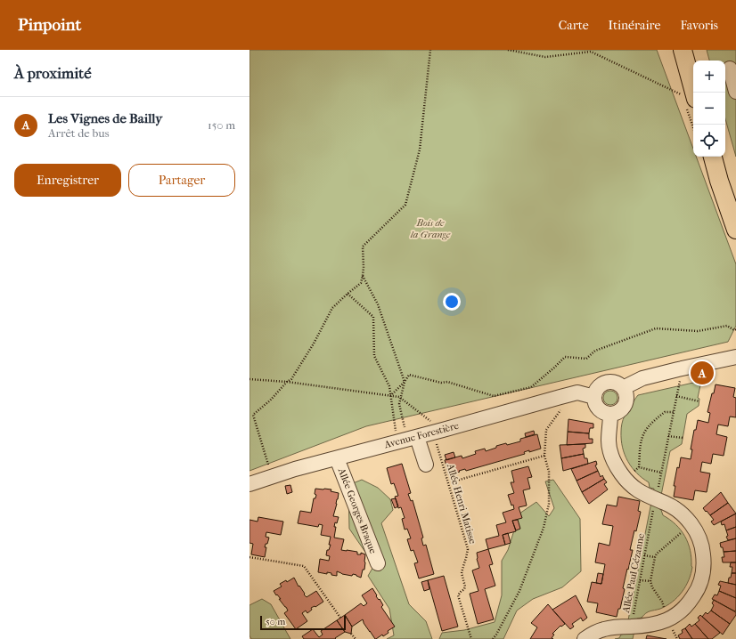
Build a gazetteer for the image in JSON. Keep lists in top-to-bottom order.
{
  "streets": {
    "street": ["Avenue Forestière", "Allée Georges Braque"],
    "path": ["Allée Henri Matisse", "Allée Paul Cézanne"]
  },
  "crossings": [
    ["Avenue Forestière", "Allée Henri Matisse"],
    ["Avenue Forestière", "Allée Georges Braque"]
  ],
  "parks": ["Bois de la Grange"],
  "scale_bar": "50 m",
  "page": {
    "header": "Pinpoint",
    "nav": ["Carte", "Itinéraire", "Favoris"],
    "heading": "À proximité",
    "map_buttons": ["+", "−"],
    "list": [
      {
        "mark": "A",
        "name": "Les Vignes de Bailly",
        "note": "Arrêt de bus",
        "value": "150 m"
      }
    ],
    "buttons": ["Enregistrer", "Partager"],
    "pins": "A",
    "scale": "50 m"
  }
}
